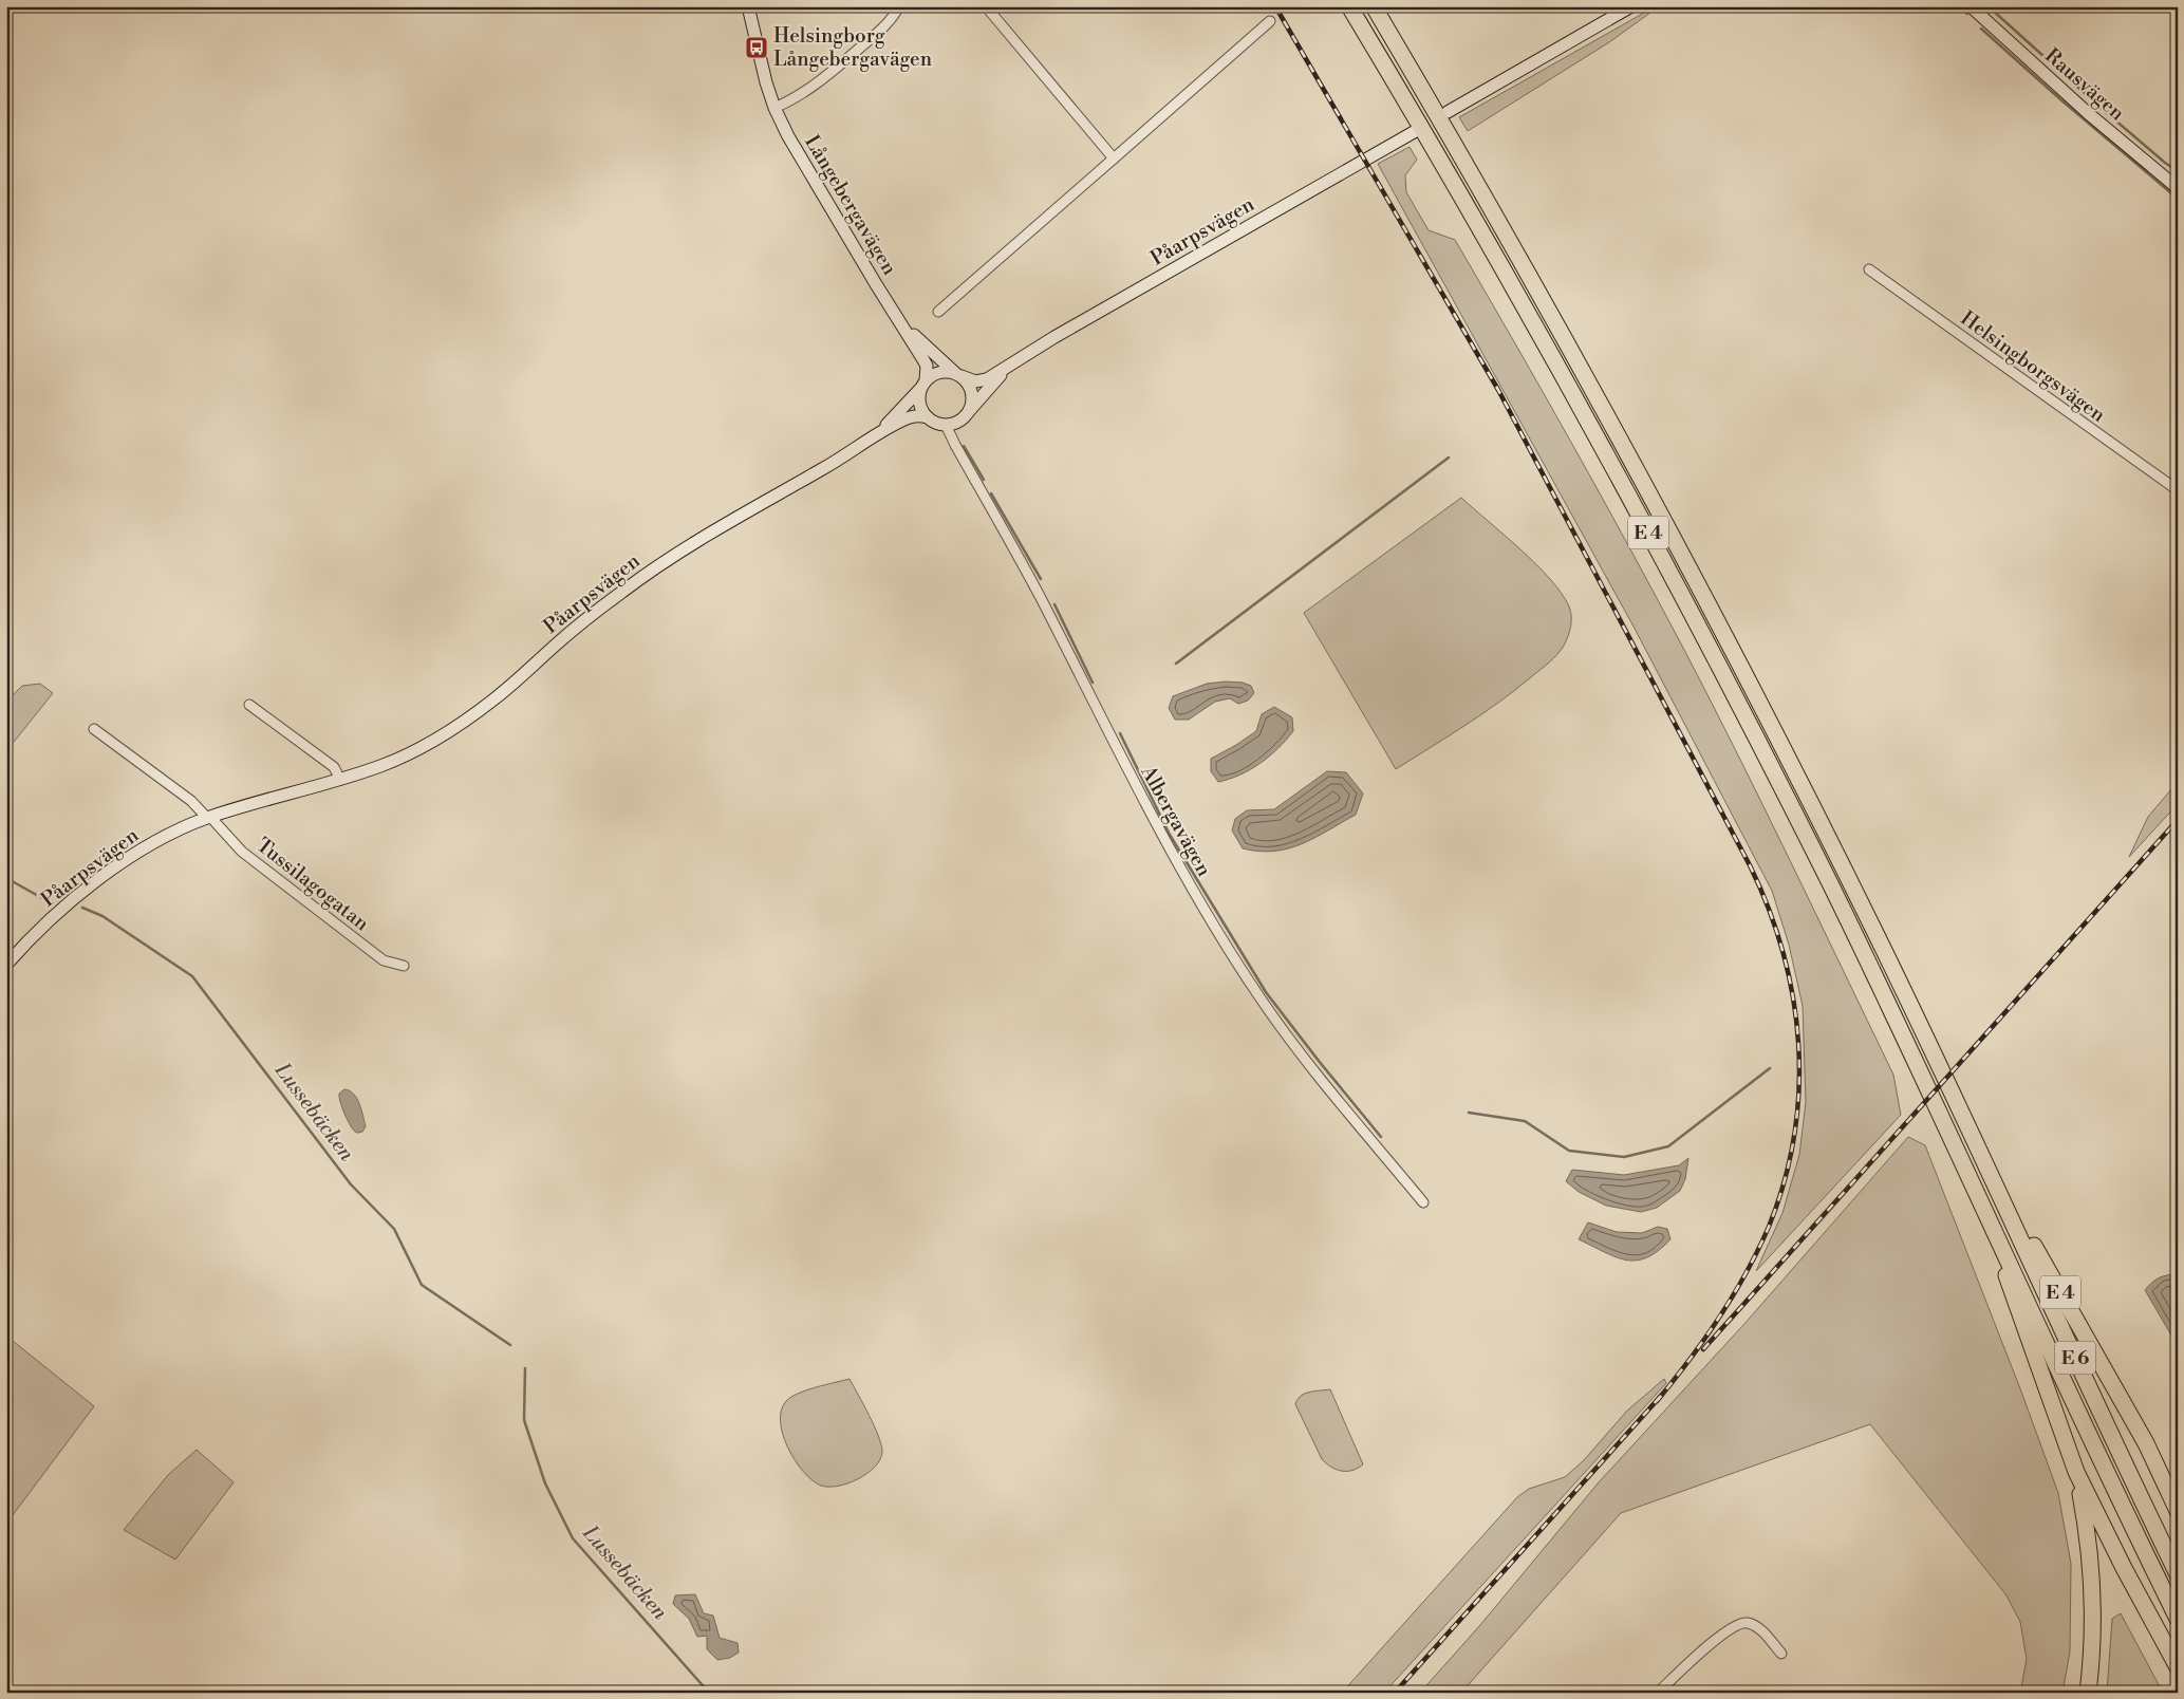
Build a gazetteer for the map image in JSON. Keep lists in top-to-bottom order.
{
  "streets": {
    "highway": ["E 4", "E 6"],
    "street": [
      "Rausvägen",
      "Långebergavägen",
      "Påarpsvägen",
      "Helsingborgsvägen",
      "Albergavägen",
      "Tussilagogatan"
    ]
  },
  "crossings": [
    ["Långebergavägen", "Påarpsvägen"],
    ["Långebergavägen", "Albergavägen"],
    ["Påarpsvägen", "Albergavägen"],
    ["Påarpsvägen", "Tussilagogatan"],
    ["E 4", "E 6"]
  ],
  "water": ["Lussebäcken"],
  "places": {
    "bus stop": ["Helsingborg Långebergavägen"]
  }
}
